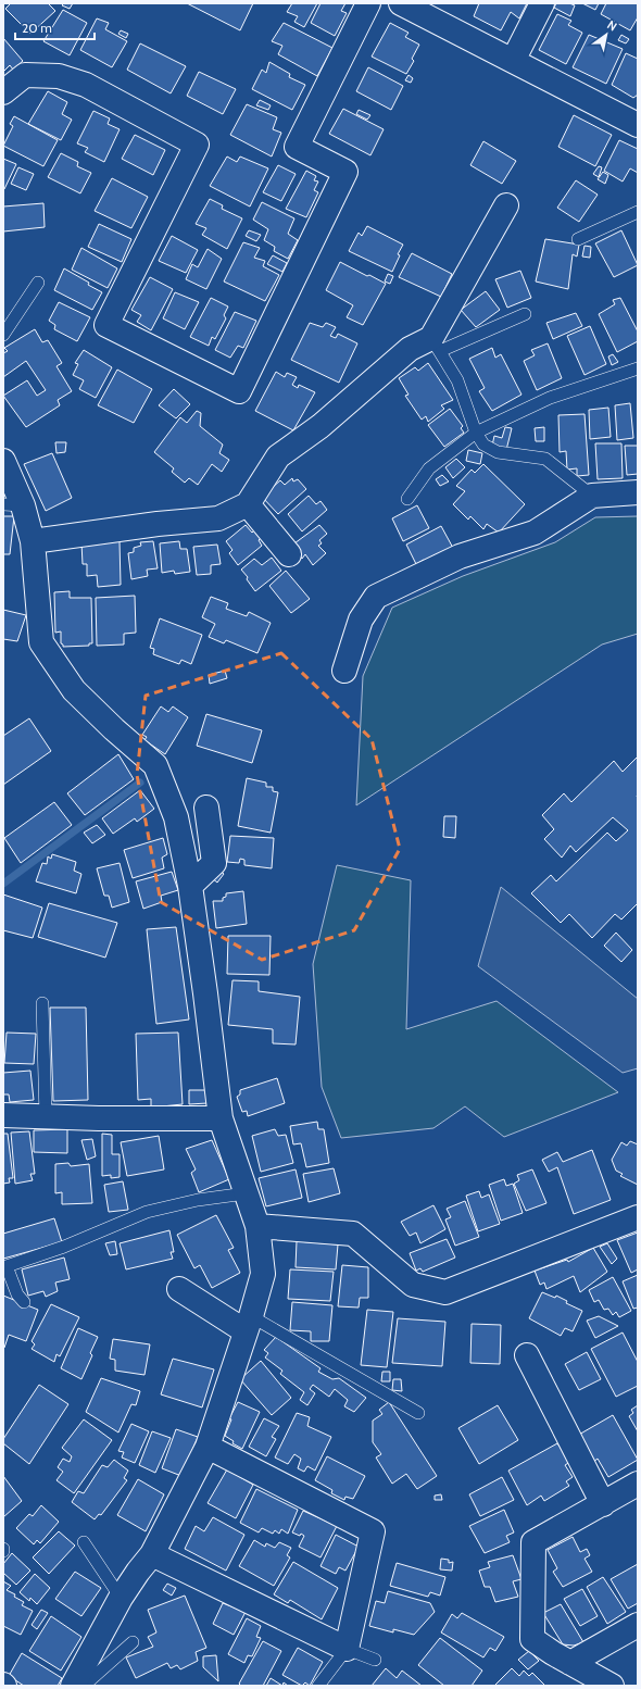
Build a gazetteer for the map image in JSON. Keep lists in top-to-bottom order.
{
  "scale_bar": "20 m",
  "north": "top right"
}
